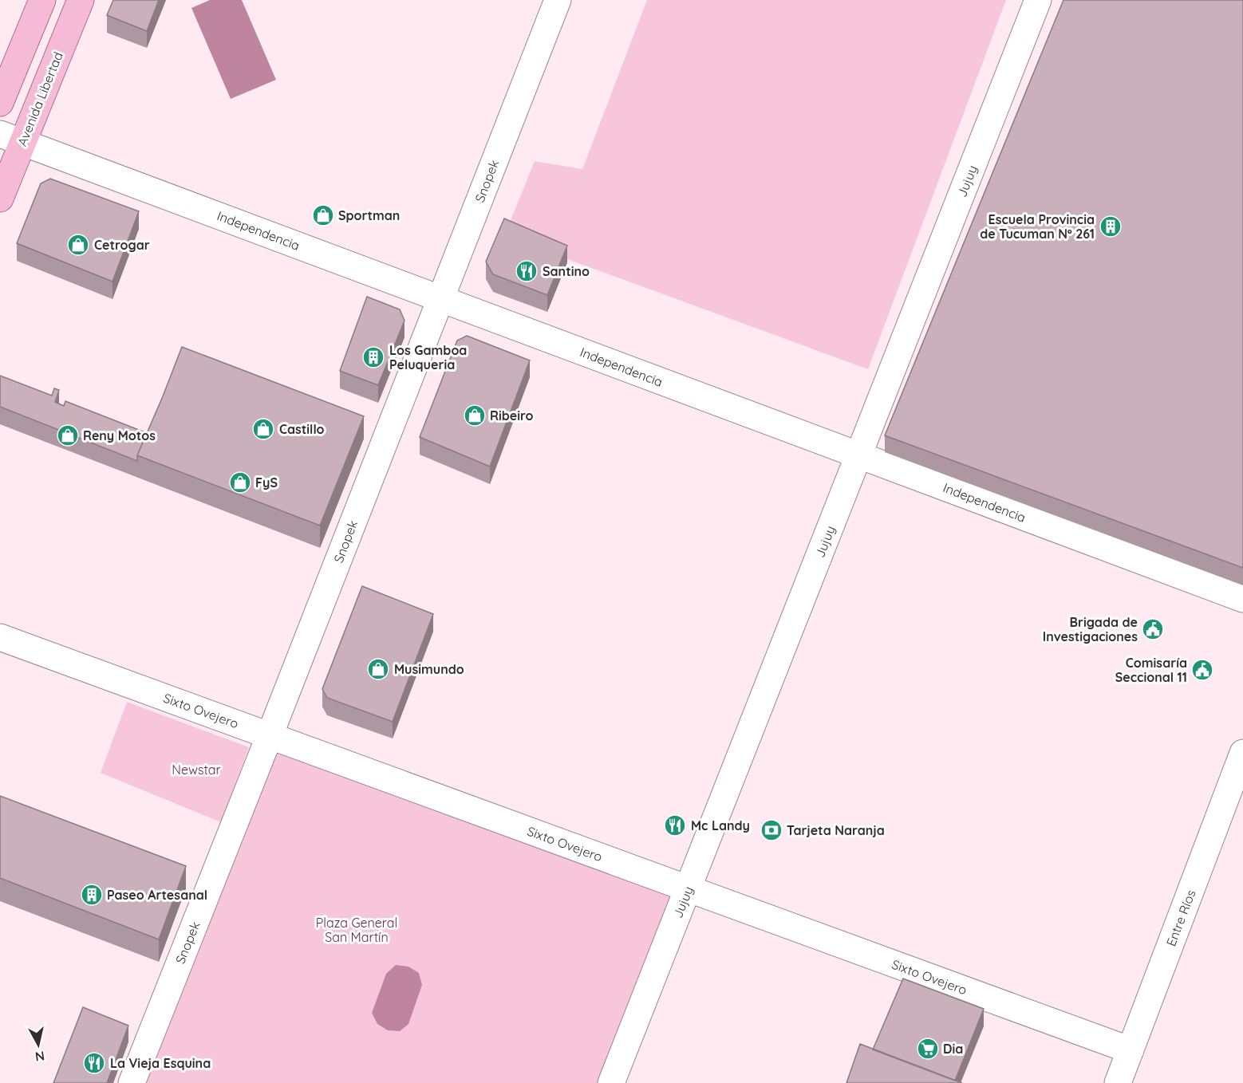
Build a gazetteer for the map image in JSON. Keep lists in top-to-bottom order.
{
  "streets": {
    "main road": ["Avenida Libertad"],
    "street": [
      "Snopek",
      "Jujuy",
      "Independencia",
      "Sixto Ovejero",
      "Entre Ríos"
    ]
  },
  "crossings": [
    ["Avenida Libertad", "Independencia"],
    ["Snopek", "Independencia"],
    ["Snopek", "Sixto Ovejero"],
    ["Jujuy", "Independencia"],
    ["Jujuy", "Sixto Ovejero"],
    ["Sixto Ovejero", "Entre Ríos"]
  ],
  "parks": ["Newstar", "Plaza General San Martín"],
  "places": {
    "shop": [
      "Sportman",
      "Cetrogar",
      "Ribeiro",
      "Castillo",
      "Reny Motos",
      "FyS",
      "Musimundo"
    ],
    "building": ["Escuela Provincia de Tucuman Nº 261", "Los Gamboa Peluqueria", "Paseo Artesanal"],
    "restaurant": ["Santino", "Mc Landy", "La Vieja Esquina"],
    "public building": ["Brigada de Investigaciones", "Comisaría Seccional 11"],
    "bank": ["Tarjeta Naranja"],
    "supermarket": ["Dia"]
  },
  "north": "bottom"
}
